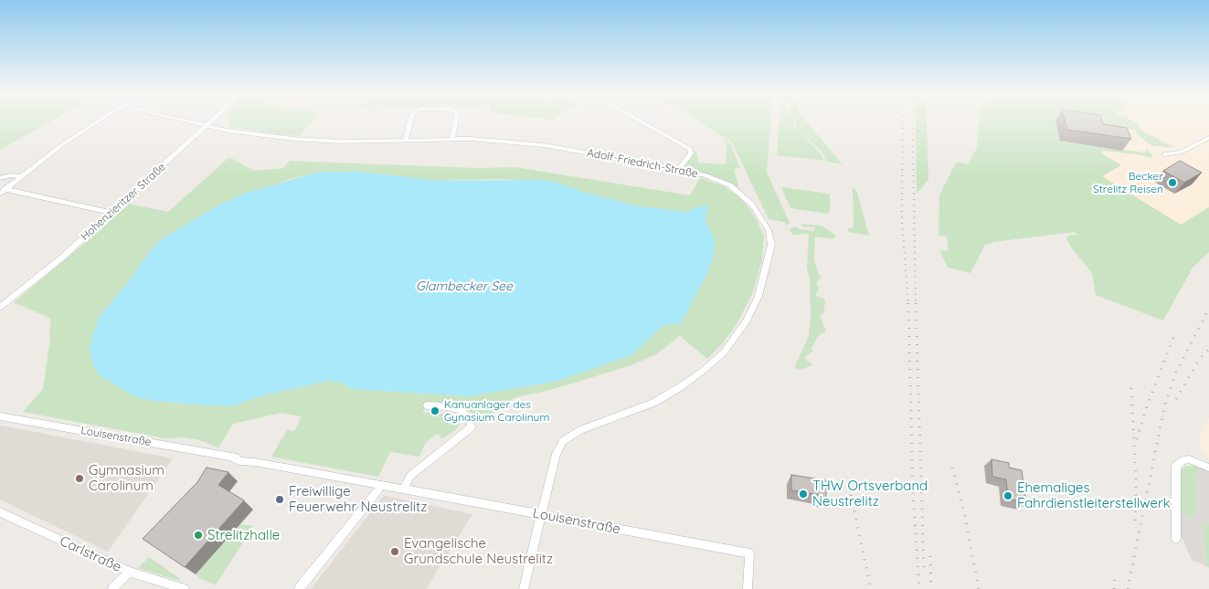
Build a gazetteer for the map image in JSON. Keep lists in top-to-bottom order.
{
  "streets": {
    "street": [
      "Adolf-Friedrich-Straße",
      "Hohenzieritzer Straße",
      "Louisenstraße",
      "Carlstraße"
    ]
  },
  "crossings": [
    ["Adolf-Friedrich-Straße", "Hohenzieritzer Straße"],
    ["Adolf-Friedrich-Straße", "Louisenstraße"]
  ],
  "water": ["Glambecker See"],
  "places": [
    "Becker Strelitz Reisen",
    "Kanuanlager des Gynasium Carolinum",
    "Gymnasium Carolinum",
    "THW Ortsverband Neustrelitz",
    "Ehemaliges Fahrdienstleiterstellwerk",
    "Freiwillige Feuerwehr Neustrelitz",
    "Strelitzhalle",
    "Evangelische Grundschule Neustrelitz"
  ]
}
